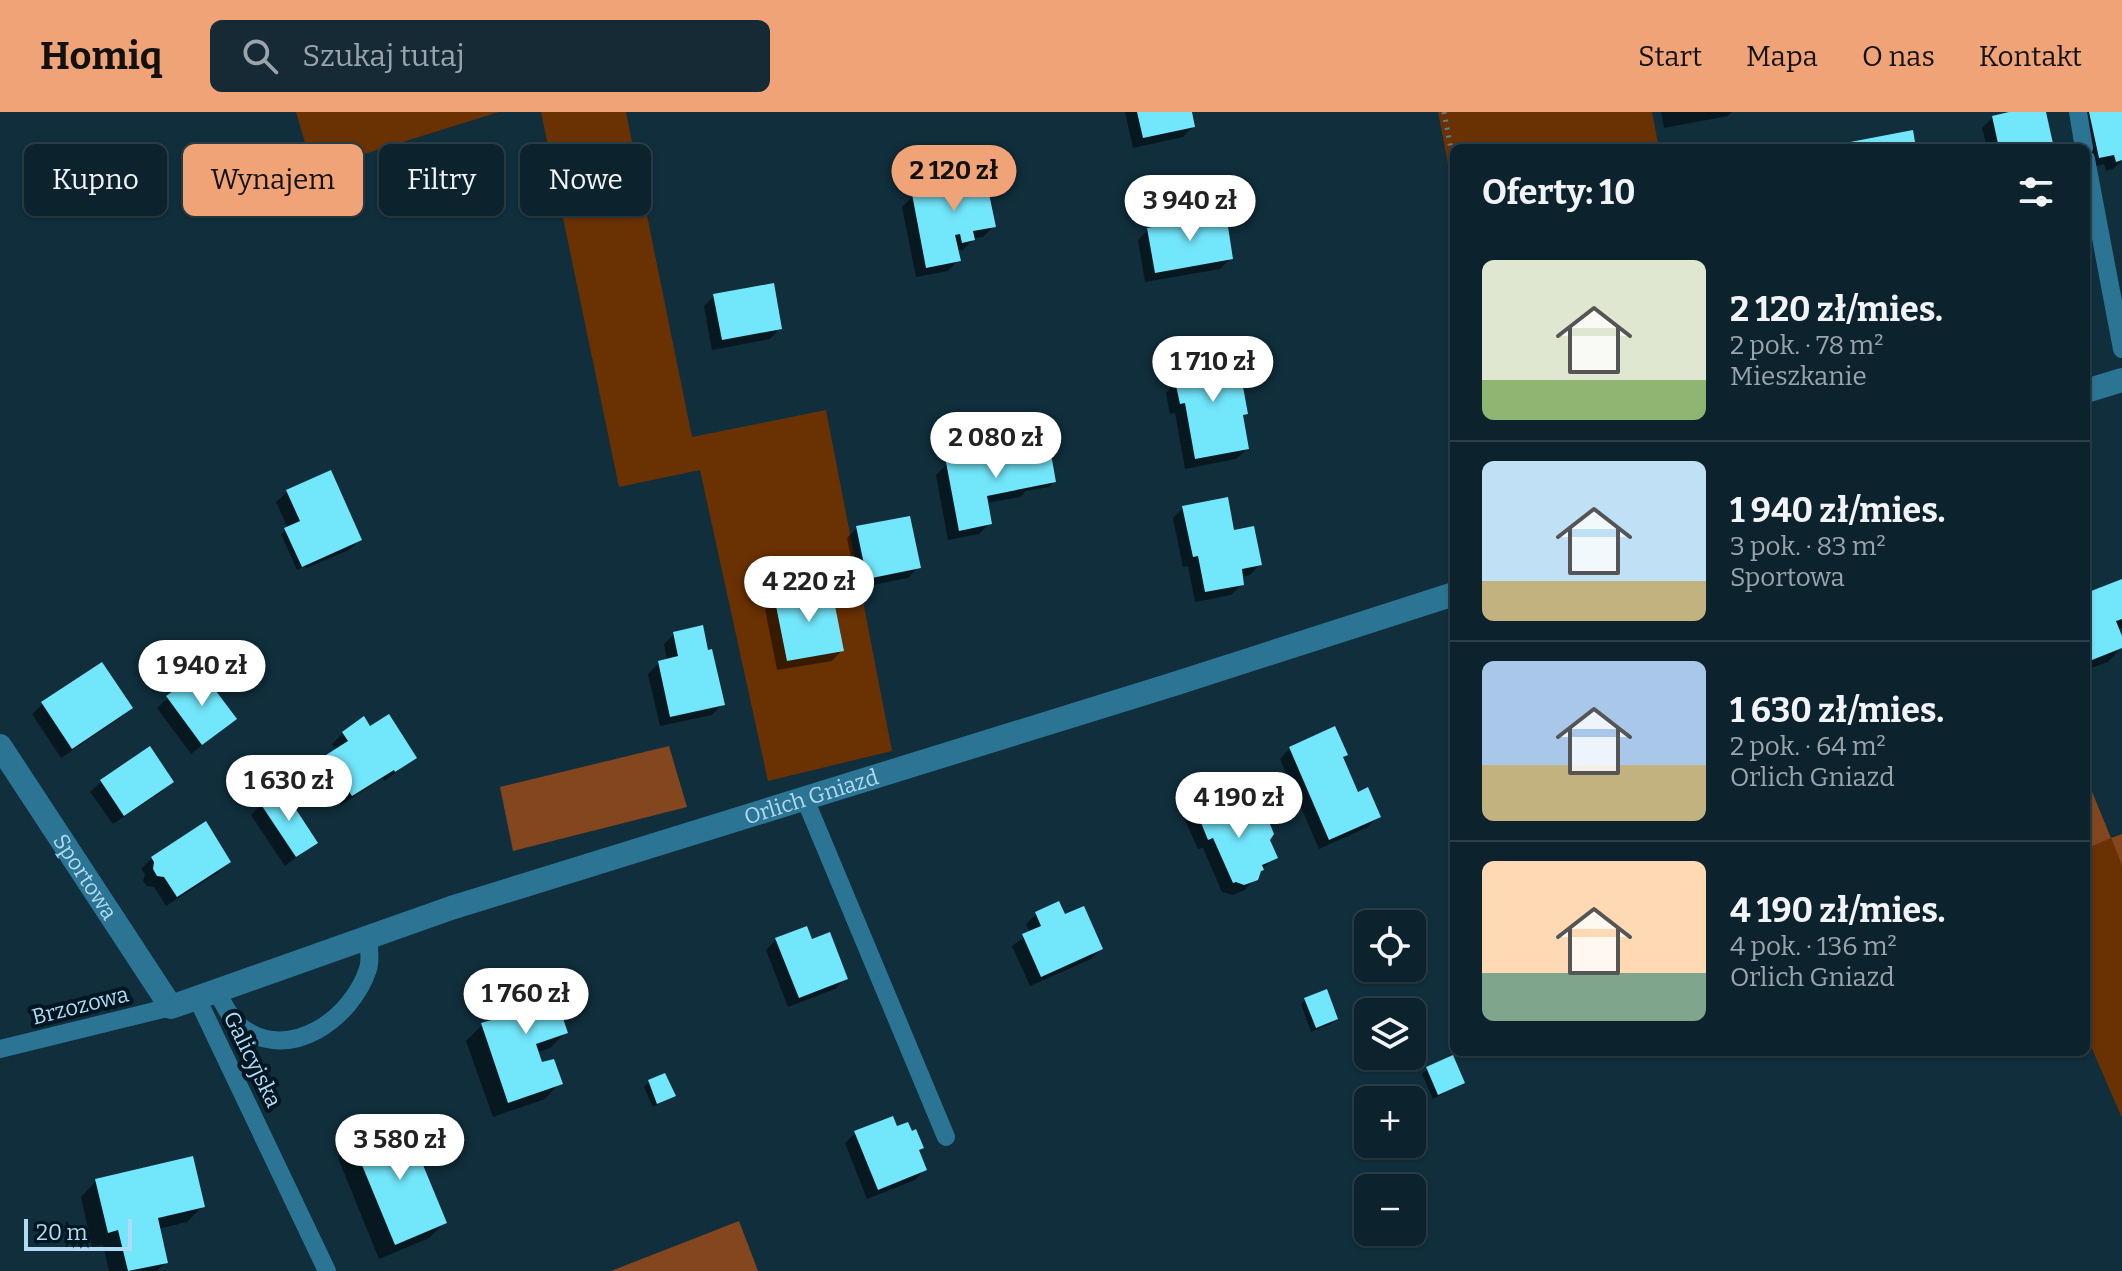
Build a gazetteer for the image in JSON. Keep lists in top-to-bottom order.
{
  "streets": {
    "street": ["Orlich Gniazd", "Sportowa"],
    "lane": ["Brzozowa", "Galicyjska"]
  },
  "crossings": [
    ["Orlich Gniazd", "Sportowa"],
    ["Orlich Gniazd", "Brzozowa"],
    ["Orlich Gniazd", "Galicyjska"],
    ["Sportowa", "Brzozowa"]
  ],
  "scale_bar": "20 m",
  "page": {
    "header": "Homiq",
    "search": "Szukaj tutaj",
    "nav": [
      "Start",
      "Mapa",
      "O nas",
      "Kontakt"
    ],
    "chip": [
      "Kupno",
      "Wynajem",
      "Filtry",
      "Nowe"
    ],
    "heading": "Oferty: 10",
    "price": [
      "2 120 zł",
      "3 940 zł",
      "1 710 zł",
      "2 080 zł",
      "4 220 zł",
      "1 940 zł",
      "1 630 zł",
      "4 190 zł",
      "1 760 zł",
      "3 580 zł"
    ],
    "list": [
      {
        "name": "2 120 zł/mies.",
        "note": "2 pok. · 78 m² · Mieszkanie"
      },
      {
        "name": "1 940 zł/mies.",
        "note": "3 pok. · 83 m² · Sportowa"
      },
      {
        "name": "1 630 zł/mies.",
        "note": "2 pok. · 64 m² · Orlich Gniazd"
      },
      {
        "name": "4 190 zł/mies.",
        "note": "4 pok. · 136 m² · Orlich Gniazd"
      }
    ],
    "map_buttons": ["+", "−"],
    "scale": "20 m"
  }
}
